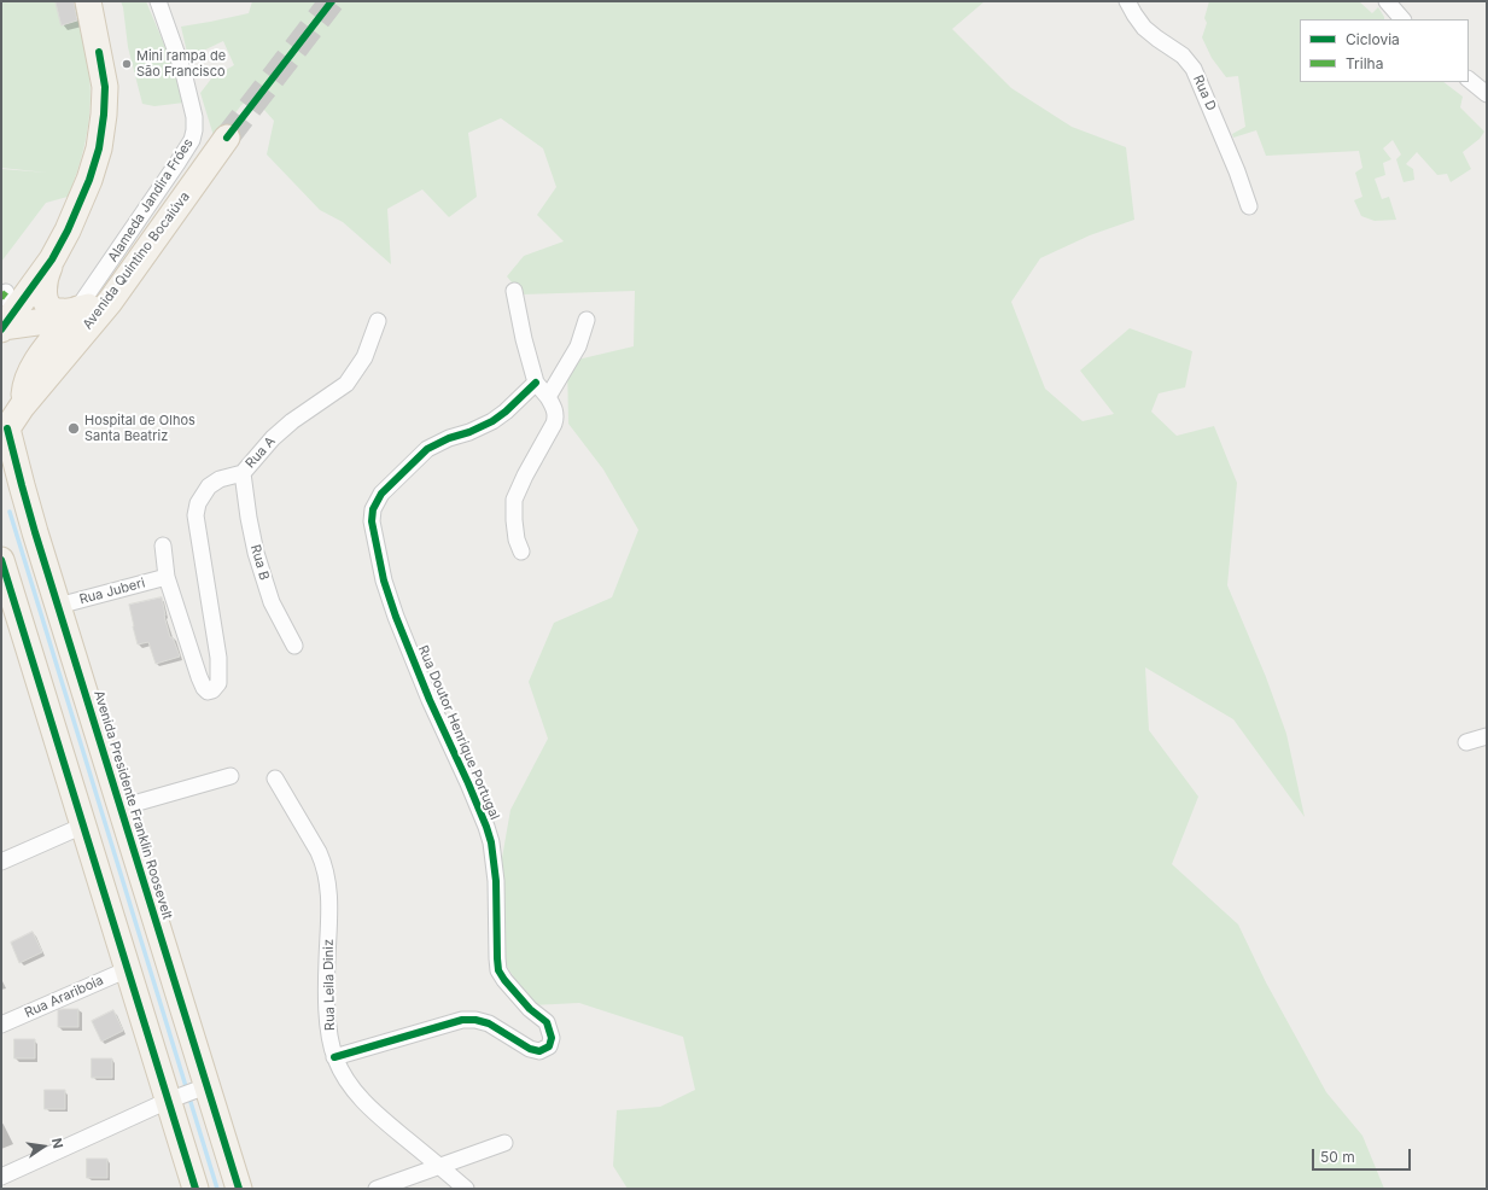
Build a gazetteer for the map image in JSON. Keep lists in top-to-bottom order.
{
  "streets": {
    "main road": ["Avenida Quintino Bocaiúva", "Avenida Presidente Franklin Roosevelt"],
    "street": [
      "Rua D",
      "Alameda Jandira Fróes",
      "Rua A",
      "Rua B",
      "Rua Juberi",
      "Rua Doutor Henrique Portugal",
      "Rua Leila Diniz",
      "Rua Arariboia"
    ]
  },
  "crossings": [
    ["Avenida Quintino Bocaiúva", "Avenida Presidente Franklin Roosevelt"],
    ["Rua A", "Rua B"],
    ["Rua A", "Rua Juberi"],
    ["Rua Juberi", "Avenida Presidente Franklin Roosevelt"],
    ["Rua Doutor Henrique Portugal", "Rua Leila Diniz"],
    ["Avenida Presidente Franklin Roosevelt", "Rua Arariboia"]
  ],
  "places": ["Mini rampa de São Francisco", "Hospital de Olhos Santa Beatriz"],
  "legend": ["Ciclovia", "Trilha"],
  "scale_bar": "50 m",
  "north": "right"
}
